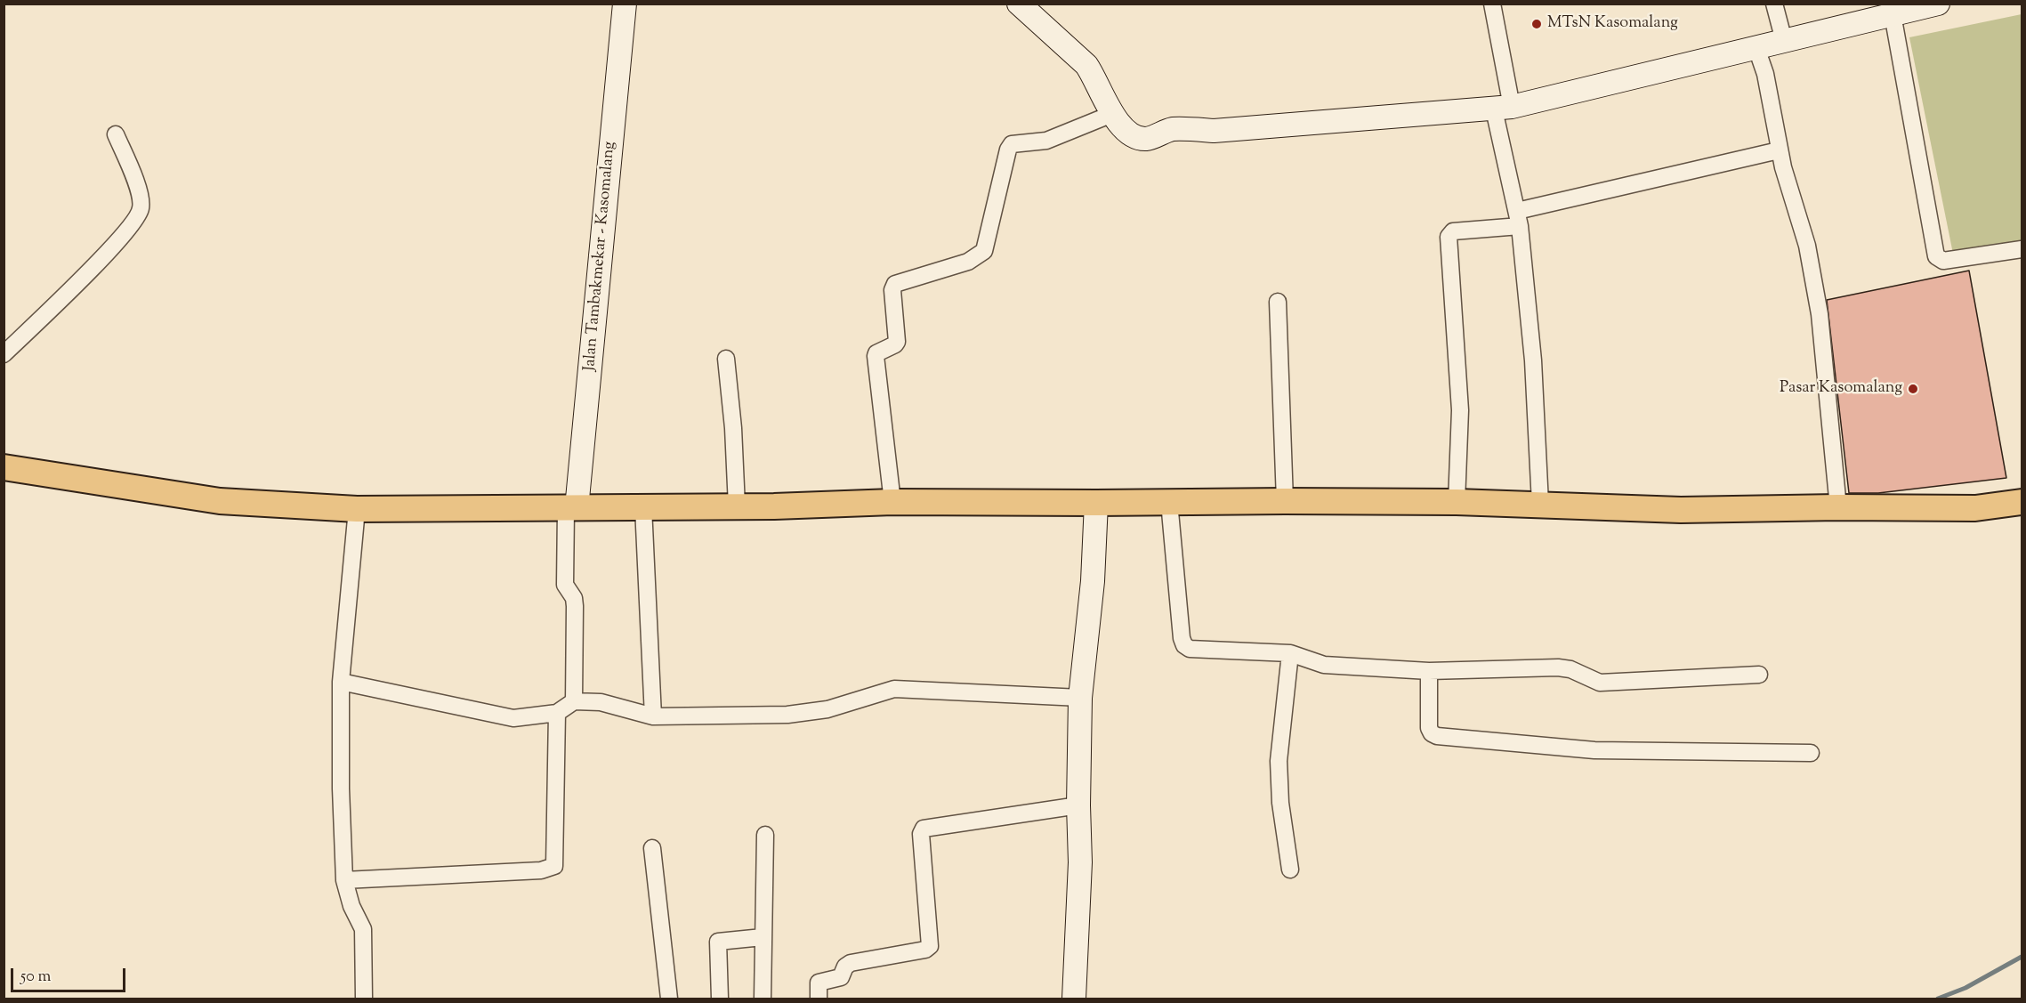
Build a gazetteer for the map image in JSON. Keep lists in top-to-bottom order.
{
  "streets": {
    "street": ["Jalan Tambakmekar - Kasomalang"]
  },
  "places": ["MTsN Kasomalang", "Pasar Kasomalang"],
  "scale_bar": "50 m"
}
